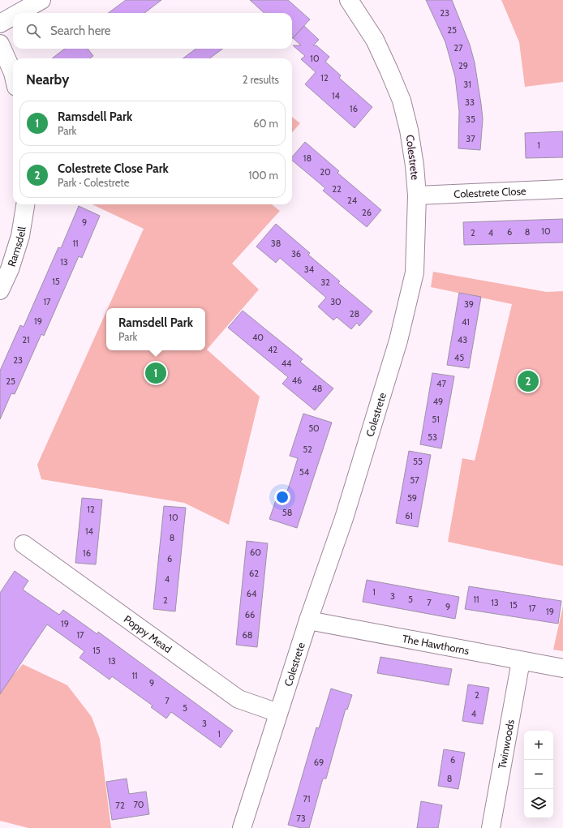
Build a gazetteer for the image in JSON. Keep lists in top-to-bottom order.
{
  "streets": {
    "street": [
      "Colestrete",
      "Colestrete Close",
      "Ramsdell",
      "Poppy Mead",
      "The Hawthorns",
      "Twinwoods"
    ]
  },
  "crossings": [
    ["Colestrete", "Colestrete Close"],
    ["Colestrete", "Poppy Mead"],
    ["Colestrete", "The Hawthorns"],
    ["The Hawthorns", "Twinwoods"]
  ],
  "house_numbers": [
    "23",
    "25",
    "27",
    "10",
    "29",
    "12",
    "31",
    "14",
    "33",
    "16",
    "35",
    "37",
    "1",
    "18",
    "20",
    "22",
    "24",
    "26",
    "9",
    "10",
    "6",
    "8",
    "2",
    "4",
    "11",
    "38",
    "36",
    "13",
    "34",
    "15",
    "32",
    "17",
    "30",
    "39",
    "28",
    "19",
    "41",
    "40",
    "21",
    "43",
    "42",
    "45",
    "23",
    "44",
    "46",
    "25",
    "47",
    "48",
    "49",
    "51",
    "50",
    "53",
    "52",
    "55",
    "54",
    "57",
    "59",
    "12",
    "58",
    "61",
    "10",
    "14",
    "8",
    "60",
    "16",
    "6",
    "62",
    "4",
    "1",
    "64",
    "3",
    "5",
    "11",
    "2",
    "7",
    "13",
    "15",
    "9",
    "17",
    "19",
    "66",
    "19",
    "17",
    "68",
    "15",
    "13",
    "11",
    "9",
    "2",
    "7",
    "5",
    "4",
    "3",
    "1",
    "6",
    "69",
    "8",
    "71",
    "70",
    "72",
    "73"
  ],
  "page": {
    "search": "Search here",
    "heading": ["Nearby", "2 results"],
    "list": [
      {
        "mark": "1",
        "name": "Ramsdell Park",
        "note": "Park",
        "value": "60 m"
      },
      {
        "mark": "2",
        "name": "Colestrete Close Park",
        "note": "Park · Colestrete",
        "value": "100 m"
      }
    ],
    "popup": ["Ramsdell Park", "Park"],
    "pins": ["1", "2"],
    "map_buttons": ["+", "−"]
  }
}
